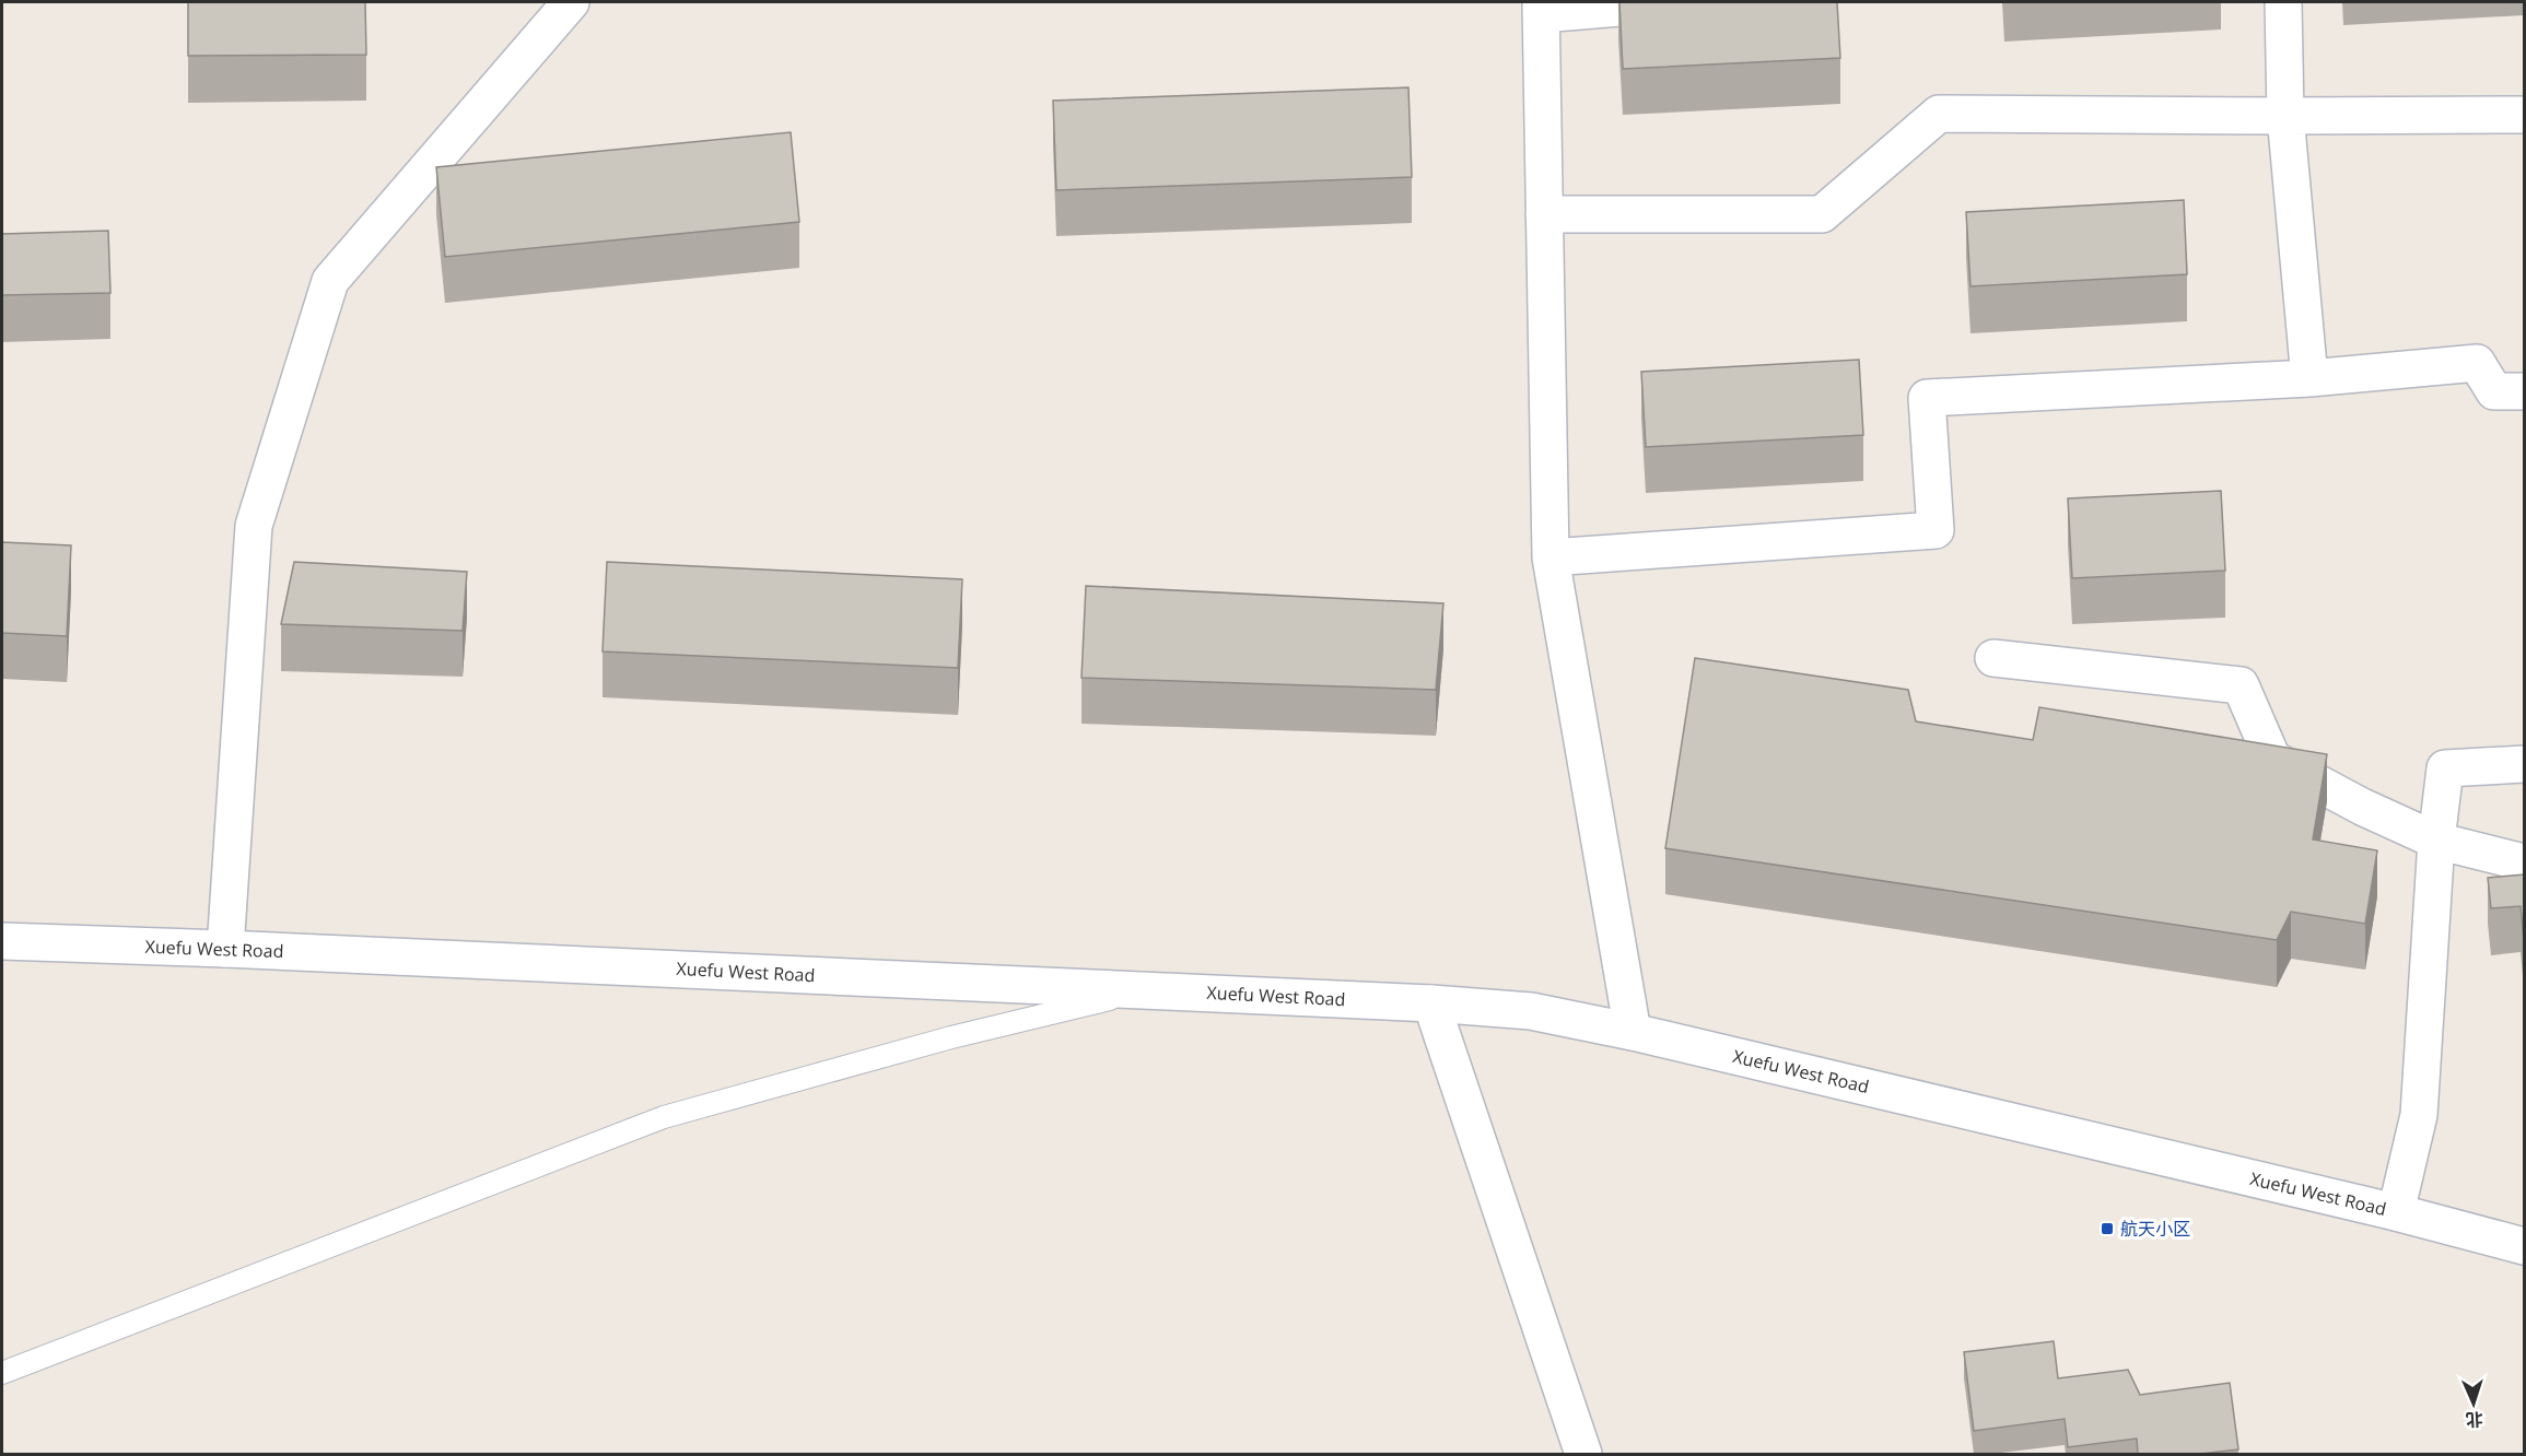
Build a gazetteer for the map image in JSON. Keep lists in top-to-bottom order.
{
  "streets": {
    "street": ["Xuefu West Road"]
  },
  "places": {
    "transit": ["航天小区"]
  },
  "north": "bottom"
}
